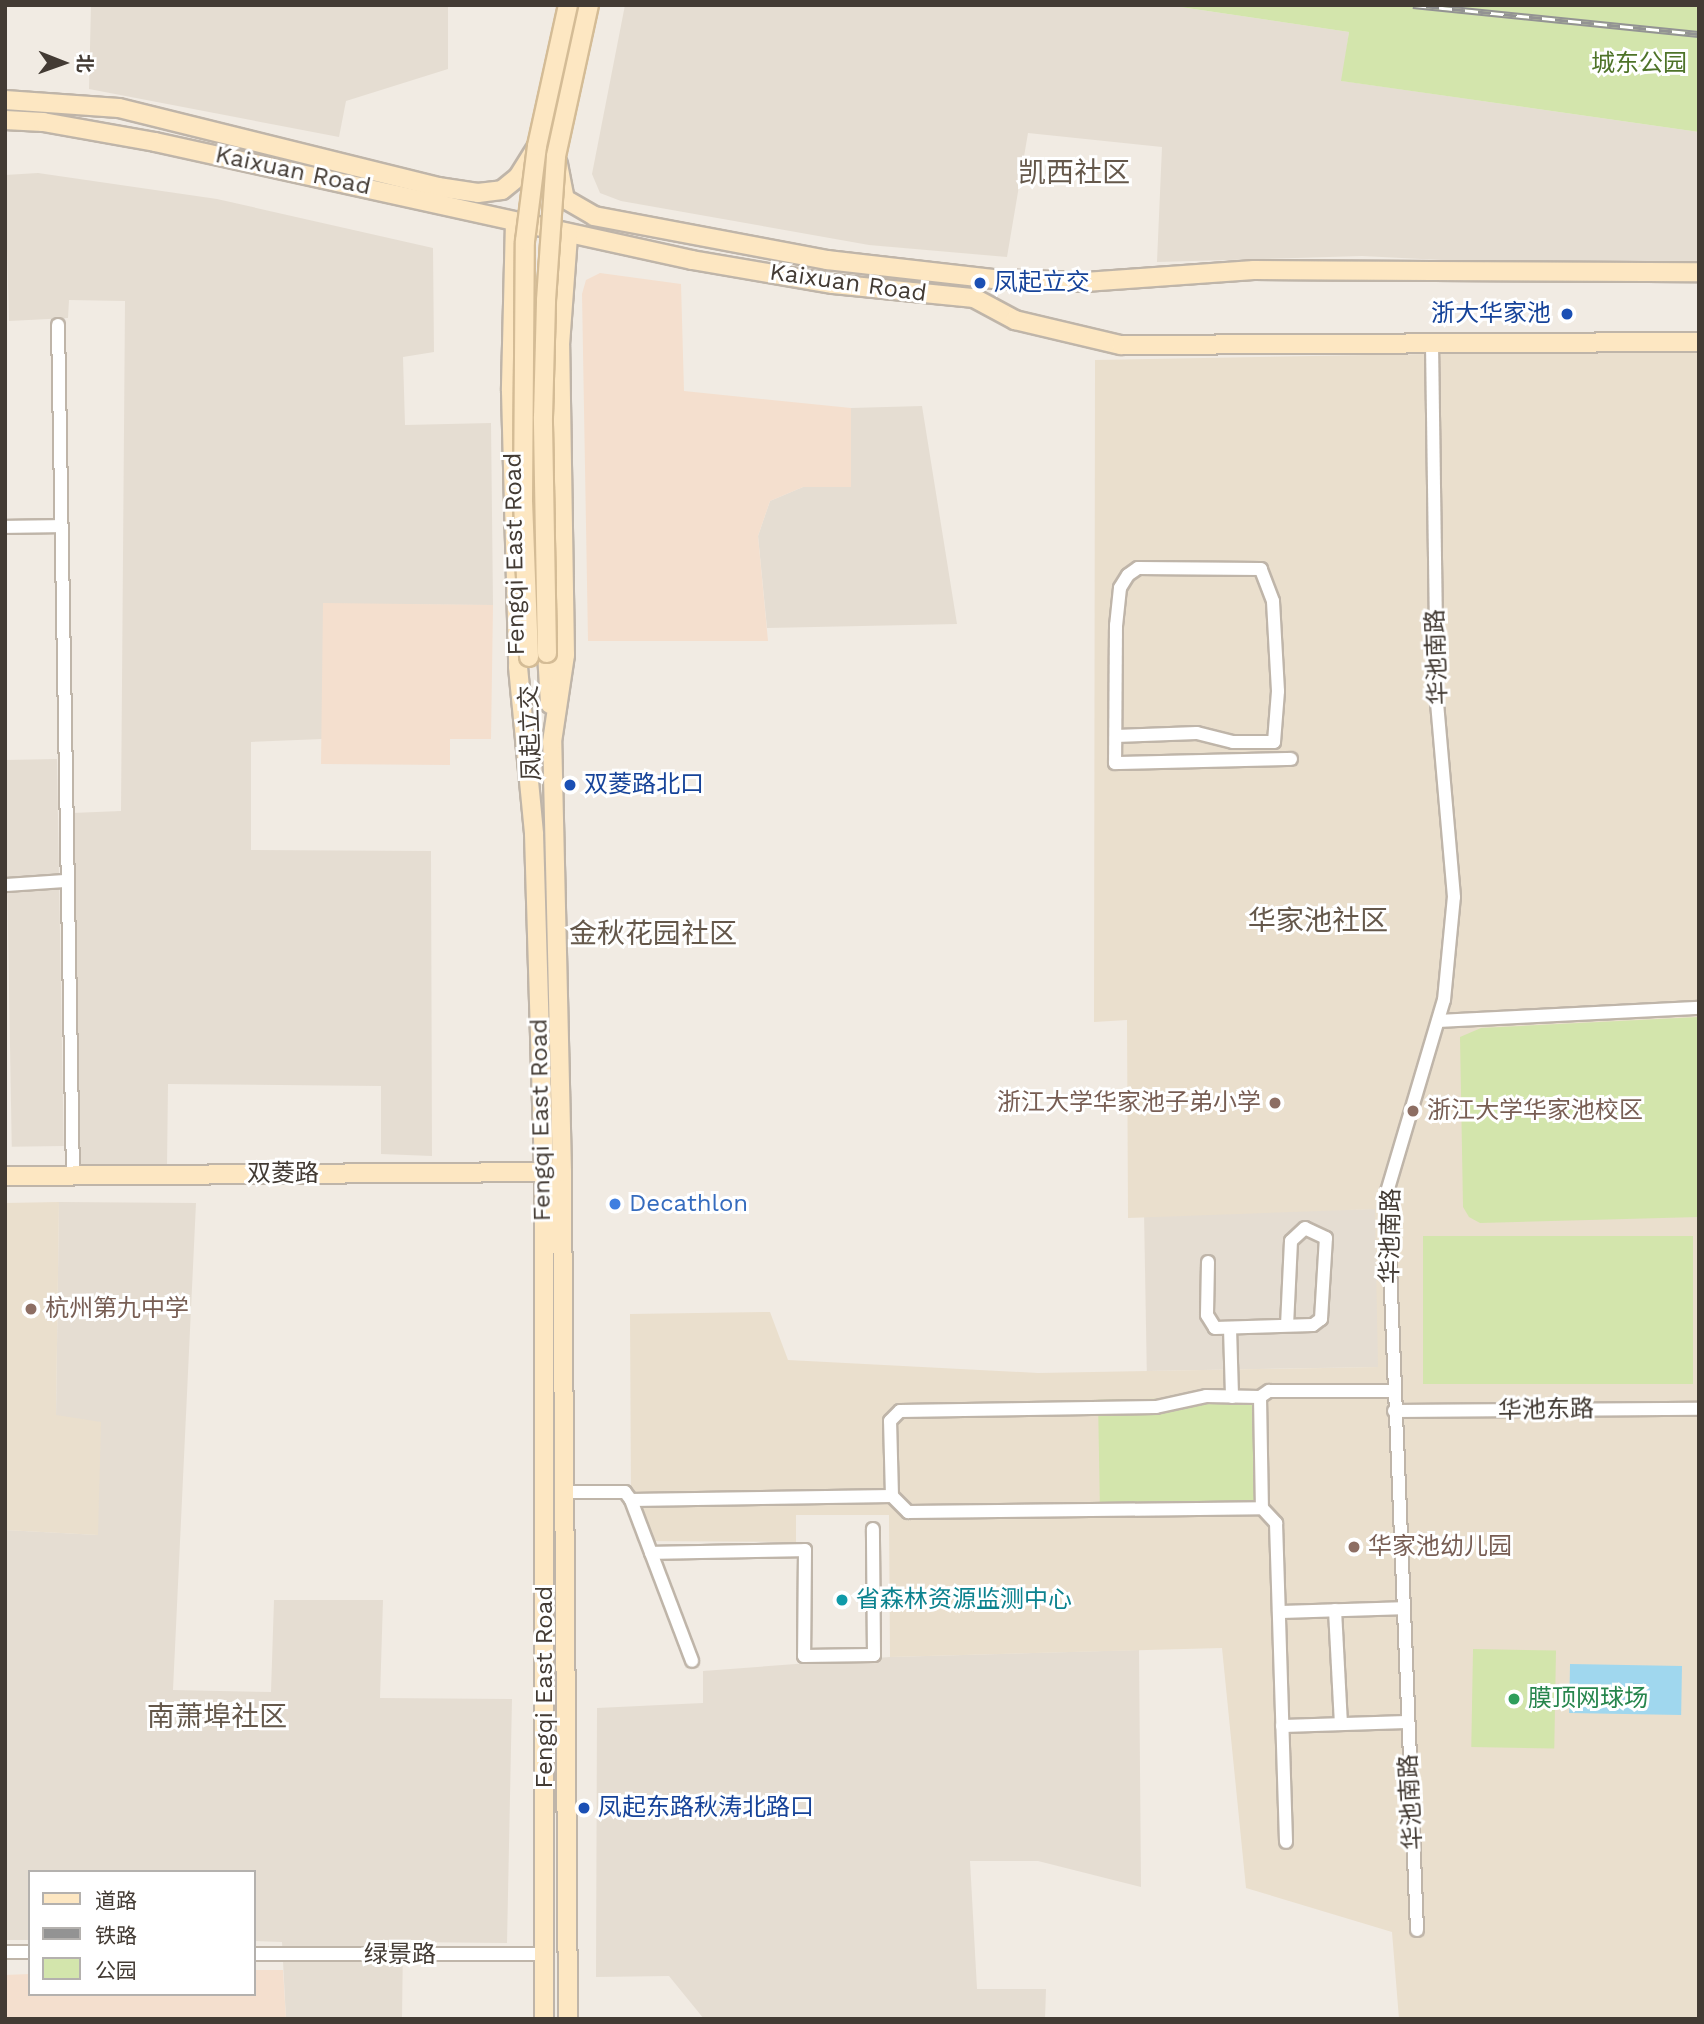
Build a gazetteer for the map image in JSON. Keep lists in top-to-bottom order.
{
  "streets": {
    "main road": [
      "Kaixuan Road",
      "Fengqi East Road",
      "凤起立交",
      "双菱路"
    ],
    "street": ["华池南路", "华池东路", "绿景路"]
  },
  "crossings": [
    ["Kaixuan Road", "Fengqi East Road"],
    ["Kaixuan Road", "华池南路"],
    ["Fengqi East Road", "凤起立交"],
    ["Fengqi East Road", "双菱路"],
    ["Fengqi East Road", "绿景路"],
    ["华池南路", "华池东路"]
  ],
  "districts": [
    "凯西社区",
    "华家池社区",
    "金秋花园社区",
    "南萧埠社区"
  ],
  "parks": ["城东公园"],
  "places": [
    "凤起立交",
    "浙大华家池",
    "双菱路北口",
    "浙江大学华家池子弟小学",
    "浙江大学华家池校区",
    "Decathlon",
    "杭州第九中学",
    "华家池幼儿园",
    "省森林资源监测中心",
    "膜顶网球场",
    "凤起东路秋涛北路口"
  ],
  "legend": ["道路", "铁路", "公园"],
  "north": "right"
}
